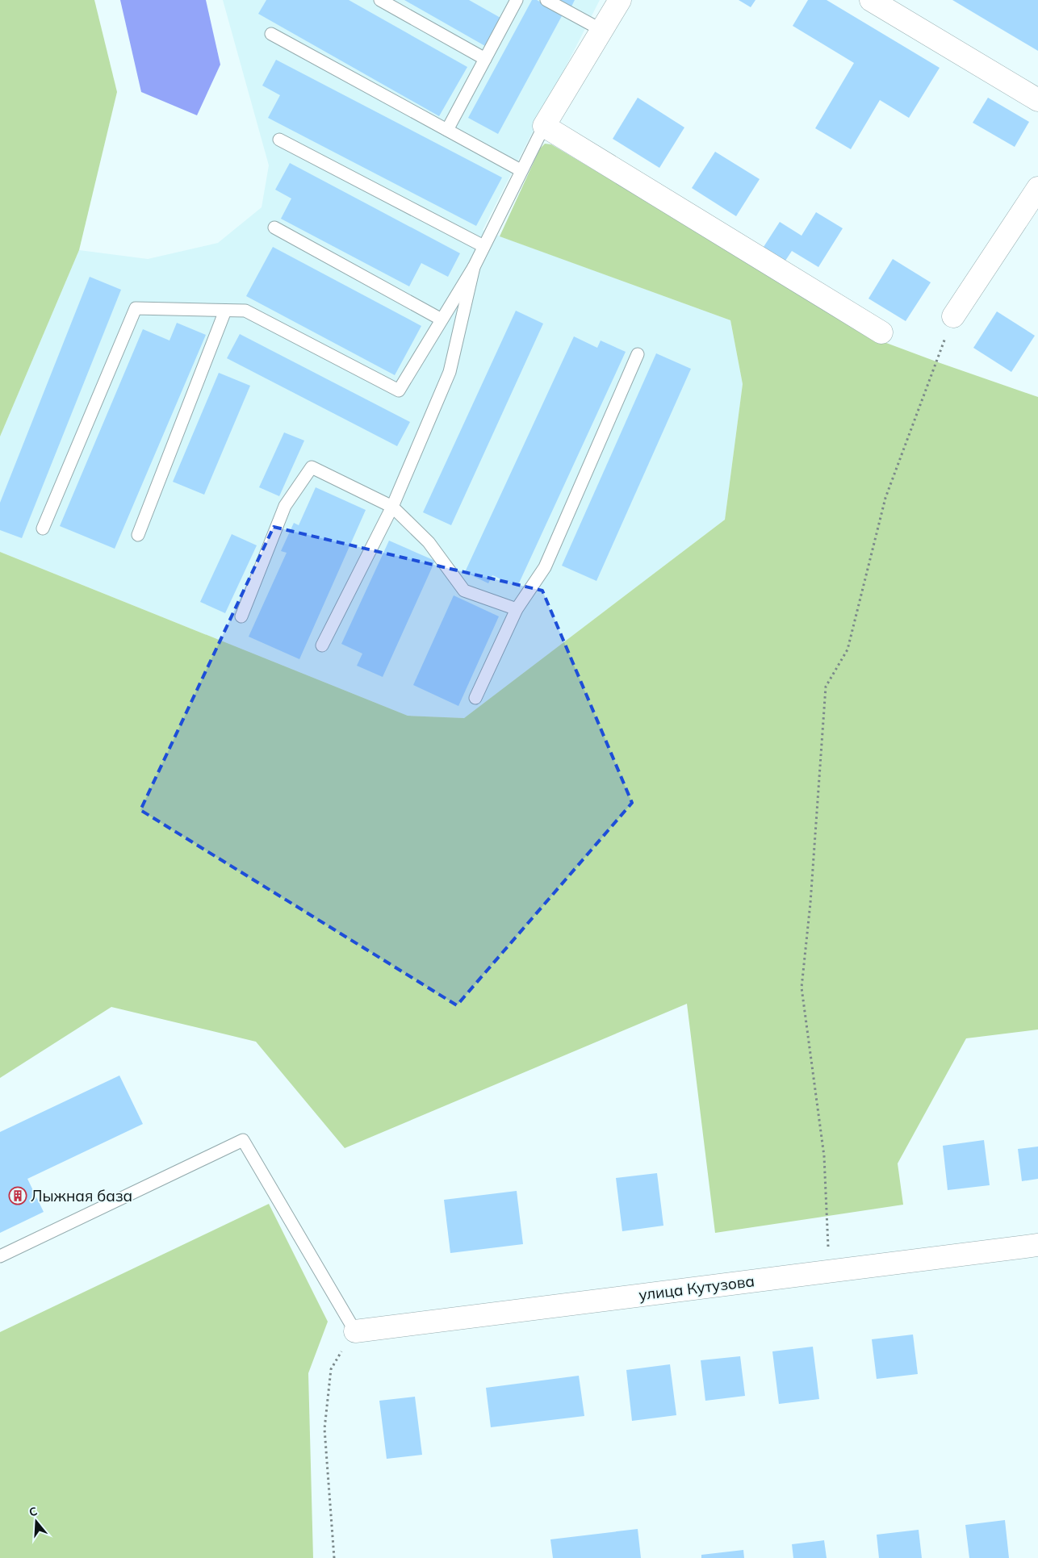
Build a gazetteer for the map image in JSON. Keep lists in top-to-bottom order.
{
  "streets": {
    "street": ["улица Кутузова"]
  },
  "places": {
    "building": ["Лыжная база"]
  },
  "north": "top"
}
